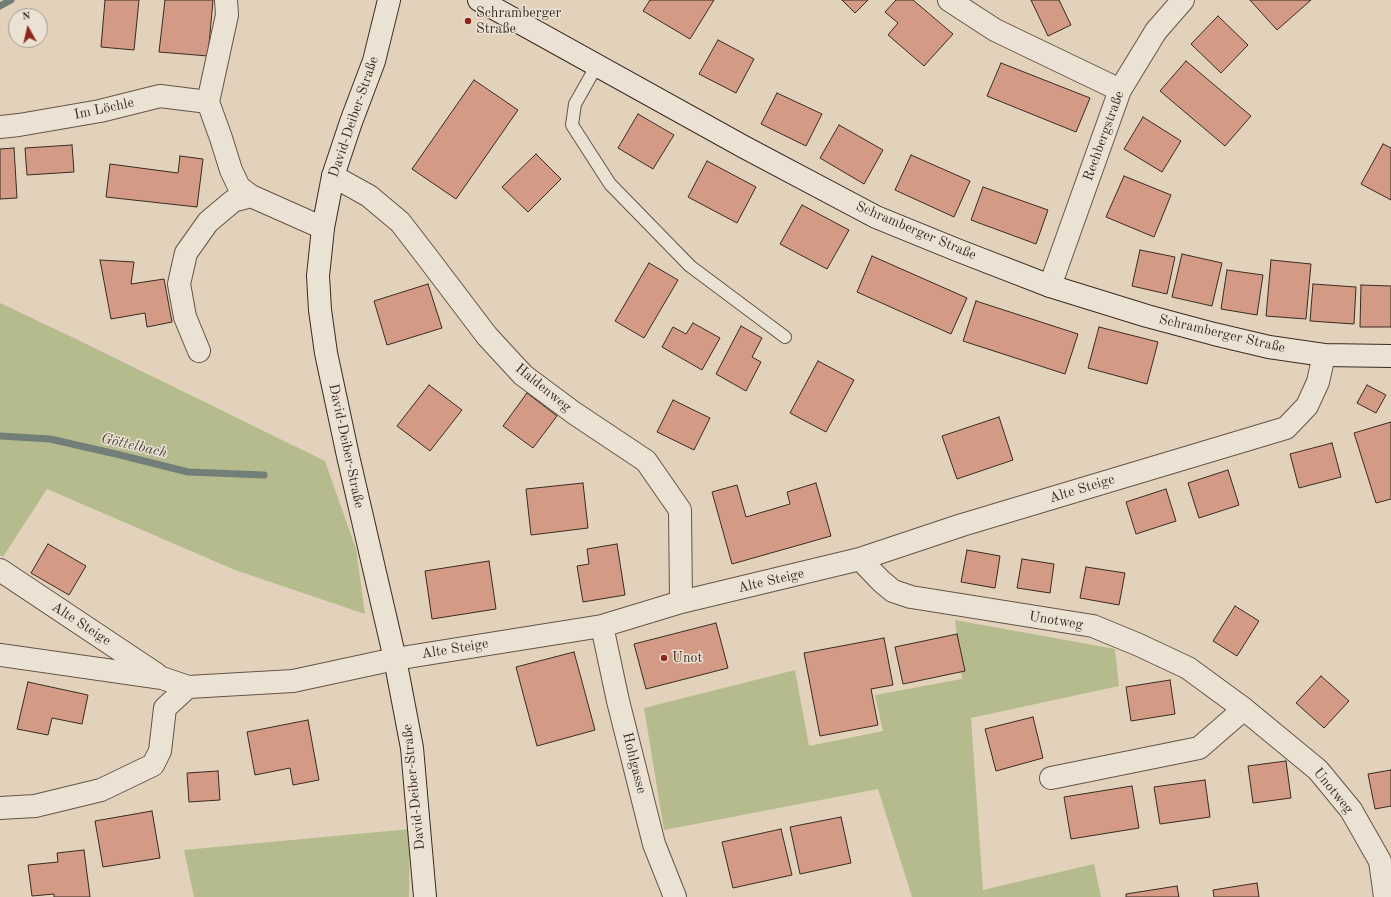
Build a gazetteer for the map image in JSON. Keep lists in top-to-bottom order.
{
  "streets": {
    "street": [
      "Im Löchle",
      "David-Deiber-Straße",
      "Rechbergstraße",
      "Schramberger Straße",
      "Haldenweg",
      "Alte Steige",
      "Unotweg",
      "Hohlgasse"
    ]
  },
  "crossings": [
    ["David-Deiber-Straße", "Haldenweg"],
    ["David-Deiber-Straße", "Alte Steige"],
    ["Rechbergstraße", "Schramberger Straße"],
    ["Schramberger Straße", "Alte Steige"],
    ["Haldenweg", "Alte Steige"],
    ["Alte Steige", "Unotweg"],
    ["Alte Steige", "Hohlgasse"]
  ],
  "water": ["Göttelbach"],
  "places": ["Schramberger Straße", "Unot"],
  "north": "top"
}
